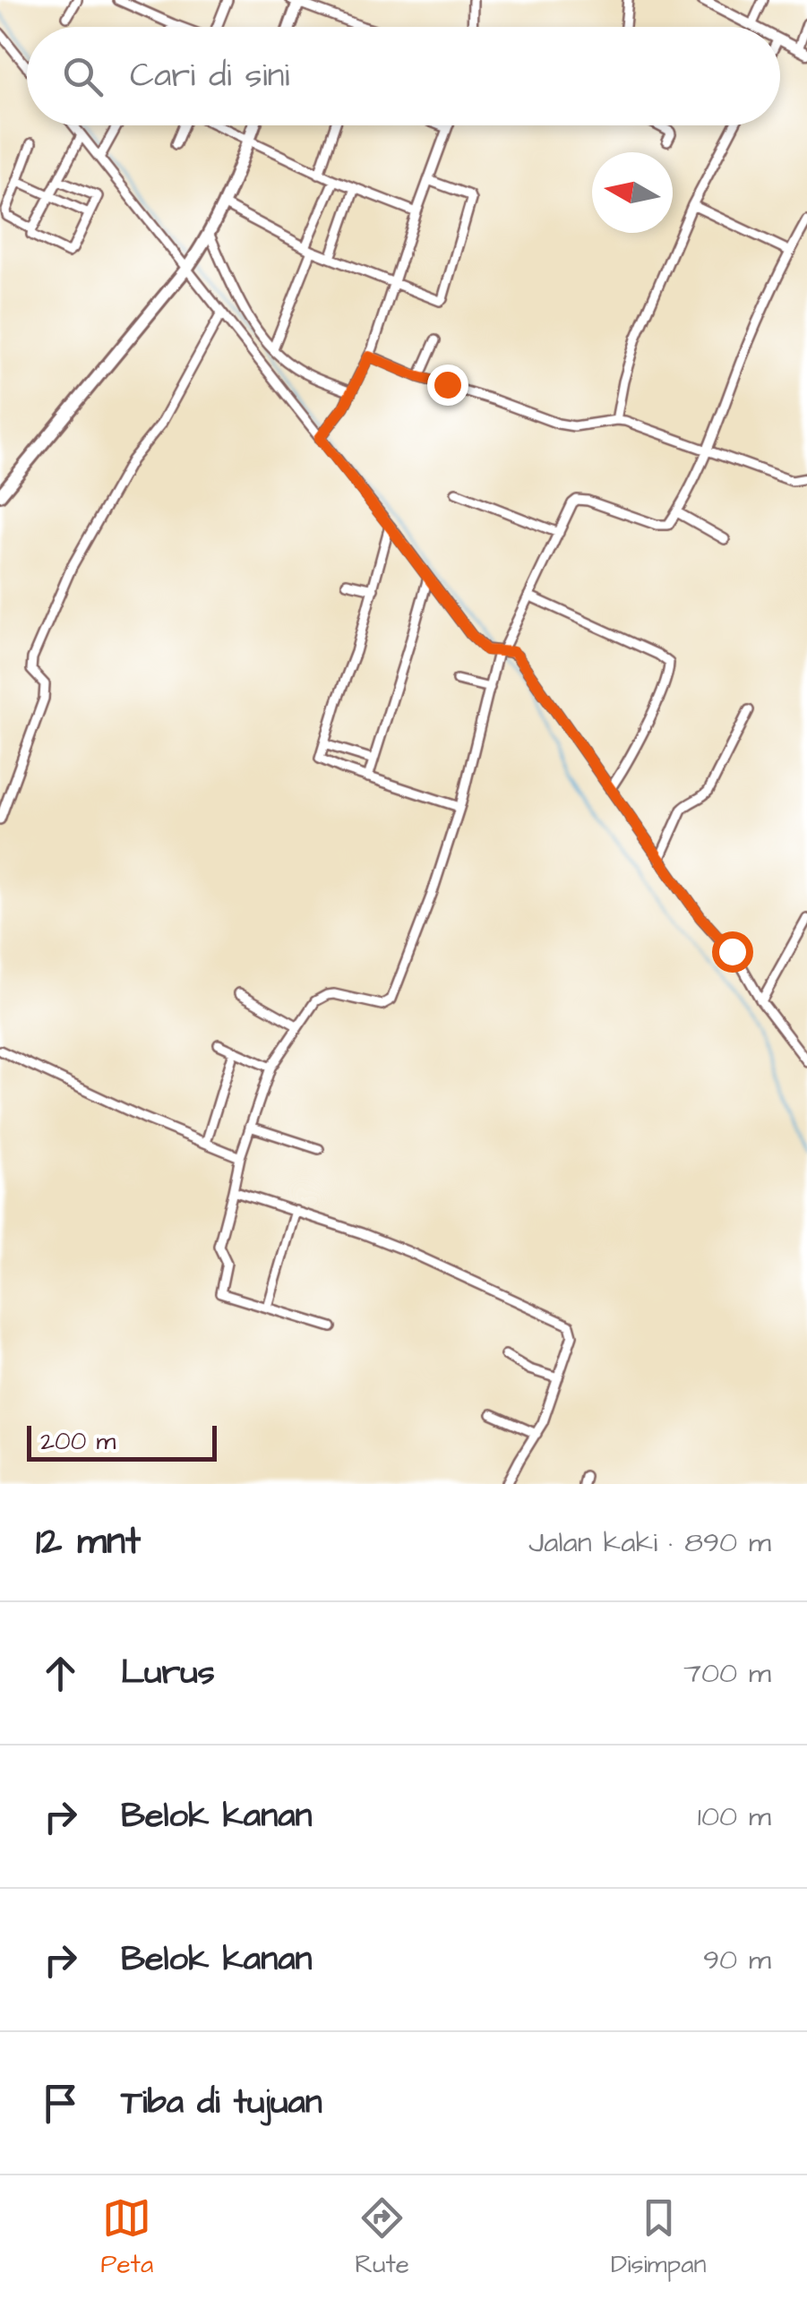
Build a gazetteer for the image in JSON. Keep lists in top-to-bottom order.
{
  "scale_bar": "200 m",
  "north": "left",
  "page": {
    "search": "Cari di sini",
    "scale": "200 m",
    "heading": ["12 mnt", "Jalan kaki · 890 m"],
    "list": [
      ["Lurus", "700 m"],
      ["Belok kanan", "100 m"],
      ["Belok kanan", "90 m"],
      "Tiba di tujuan"
    ],
    "nav": ["Peta", "Rute", "Disimpan"]
  }
}
